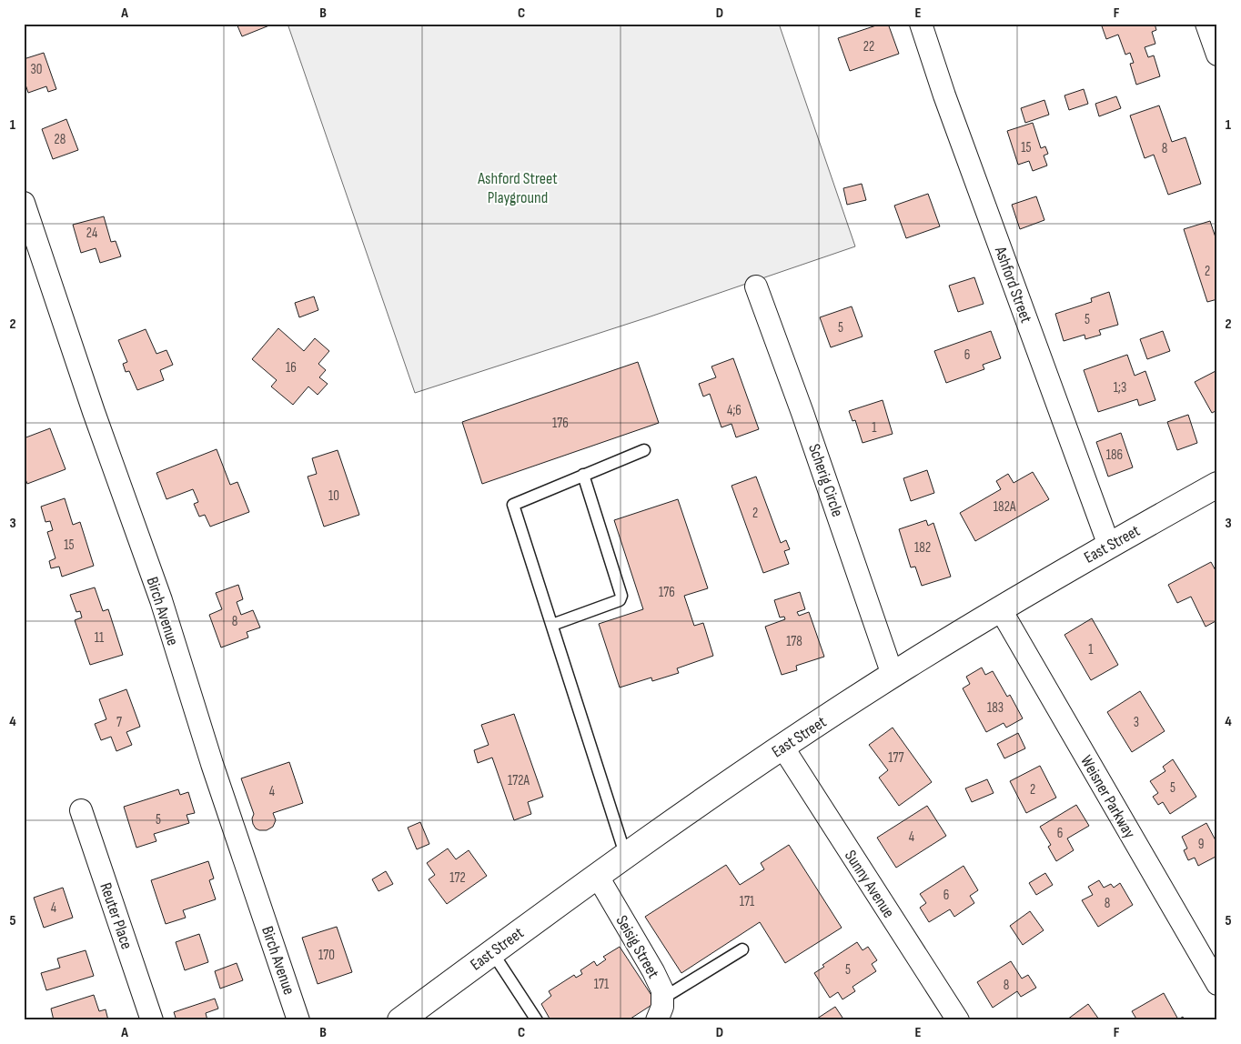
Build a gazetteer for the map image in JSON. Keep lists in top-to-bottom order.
{
  "streets": {
    "main road": ["East Street"],
    "street": [
      "Ashford Street",
      "Scherig Circle",
      "Birch Avenue",
      "Weisner Parkway",
      "Sunny Avenue",
      "Reuter Place",
      "Seisig Street"
    ]
  },
  "crossings": [
    ["Ashford Street", "East Street"],
    ["Scherig Circle", "East Street"],
    ["East Street", "Weisner Parkway"],
    ["East Street", "Sunny Avenue"],
    ["East Street", "Seisig Street"]
  ],
  "parks": ["Ashford Street Playground"],
  "house_numbers": [
    "22",
    "30",
    "28",
    "15",
    "8",
    "24",
    "2",
    "5",
    "5",
    "6",
    "16",
    "1;3",
    "4;6",
    "176",
    "1",
    "186",
    "10",
    "182A",
    "2",
    "15",
    "182",
    "176",
    "8",
    "11",
    "178",
    "1",
    "183",
    "7",
    "3",
    "177",
    "172A",
    "5",
    "2",
    "4",
    "5",
    "6",
    "4",
    "9",
    "172",
    "6",
    "171",
    "8",
    "4",
    "170",
    "5",
    "171",
    "8"
  ],
  "grid": {
    "columns": [
      "A",
      "B",
      "C",
      "D",
      "E",
      "F"
    ],
    "rows": [
      "1",
      "2",
      "3",
      "4",
      "5"
    ]
  }
}
